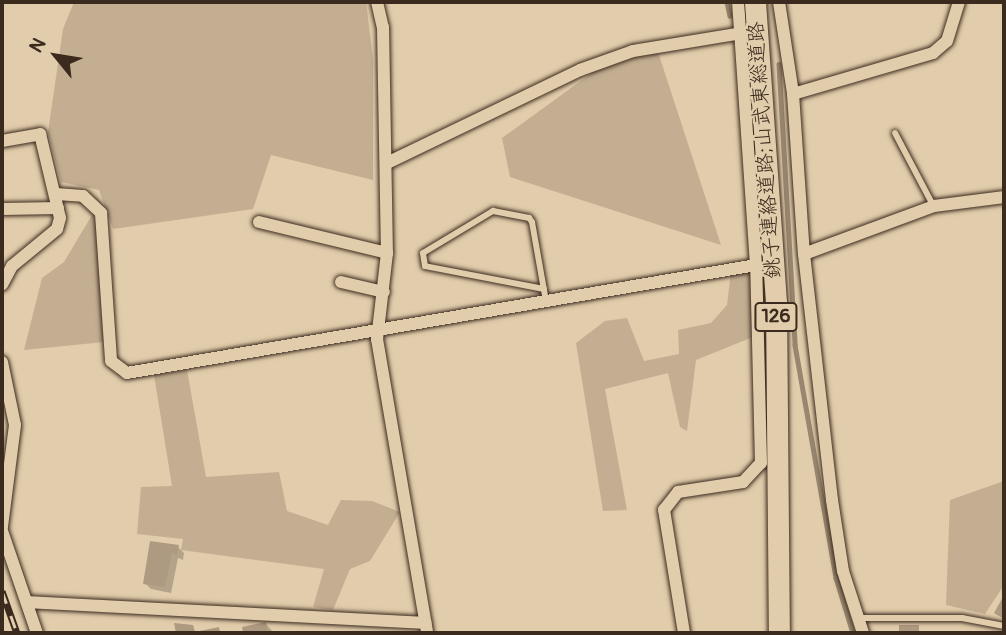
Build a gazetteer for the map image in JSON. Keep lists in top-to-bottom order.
{
  "streets": {
    "highway": ["銚子連絡道路;山武東総道路", "126"]
  },
  "north": "top left"
}
